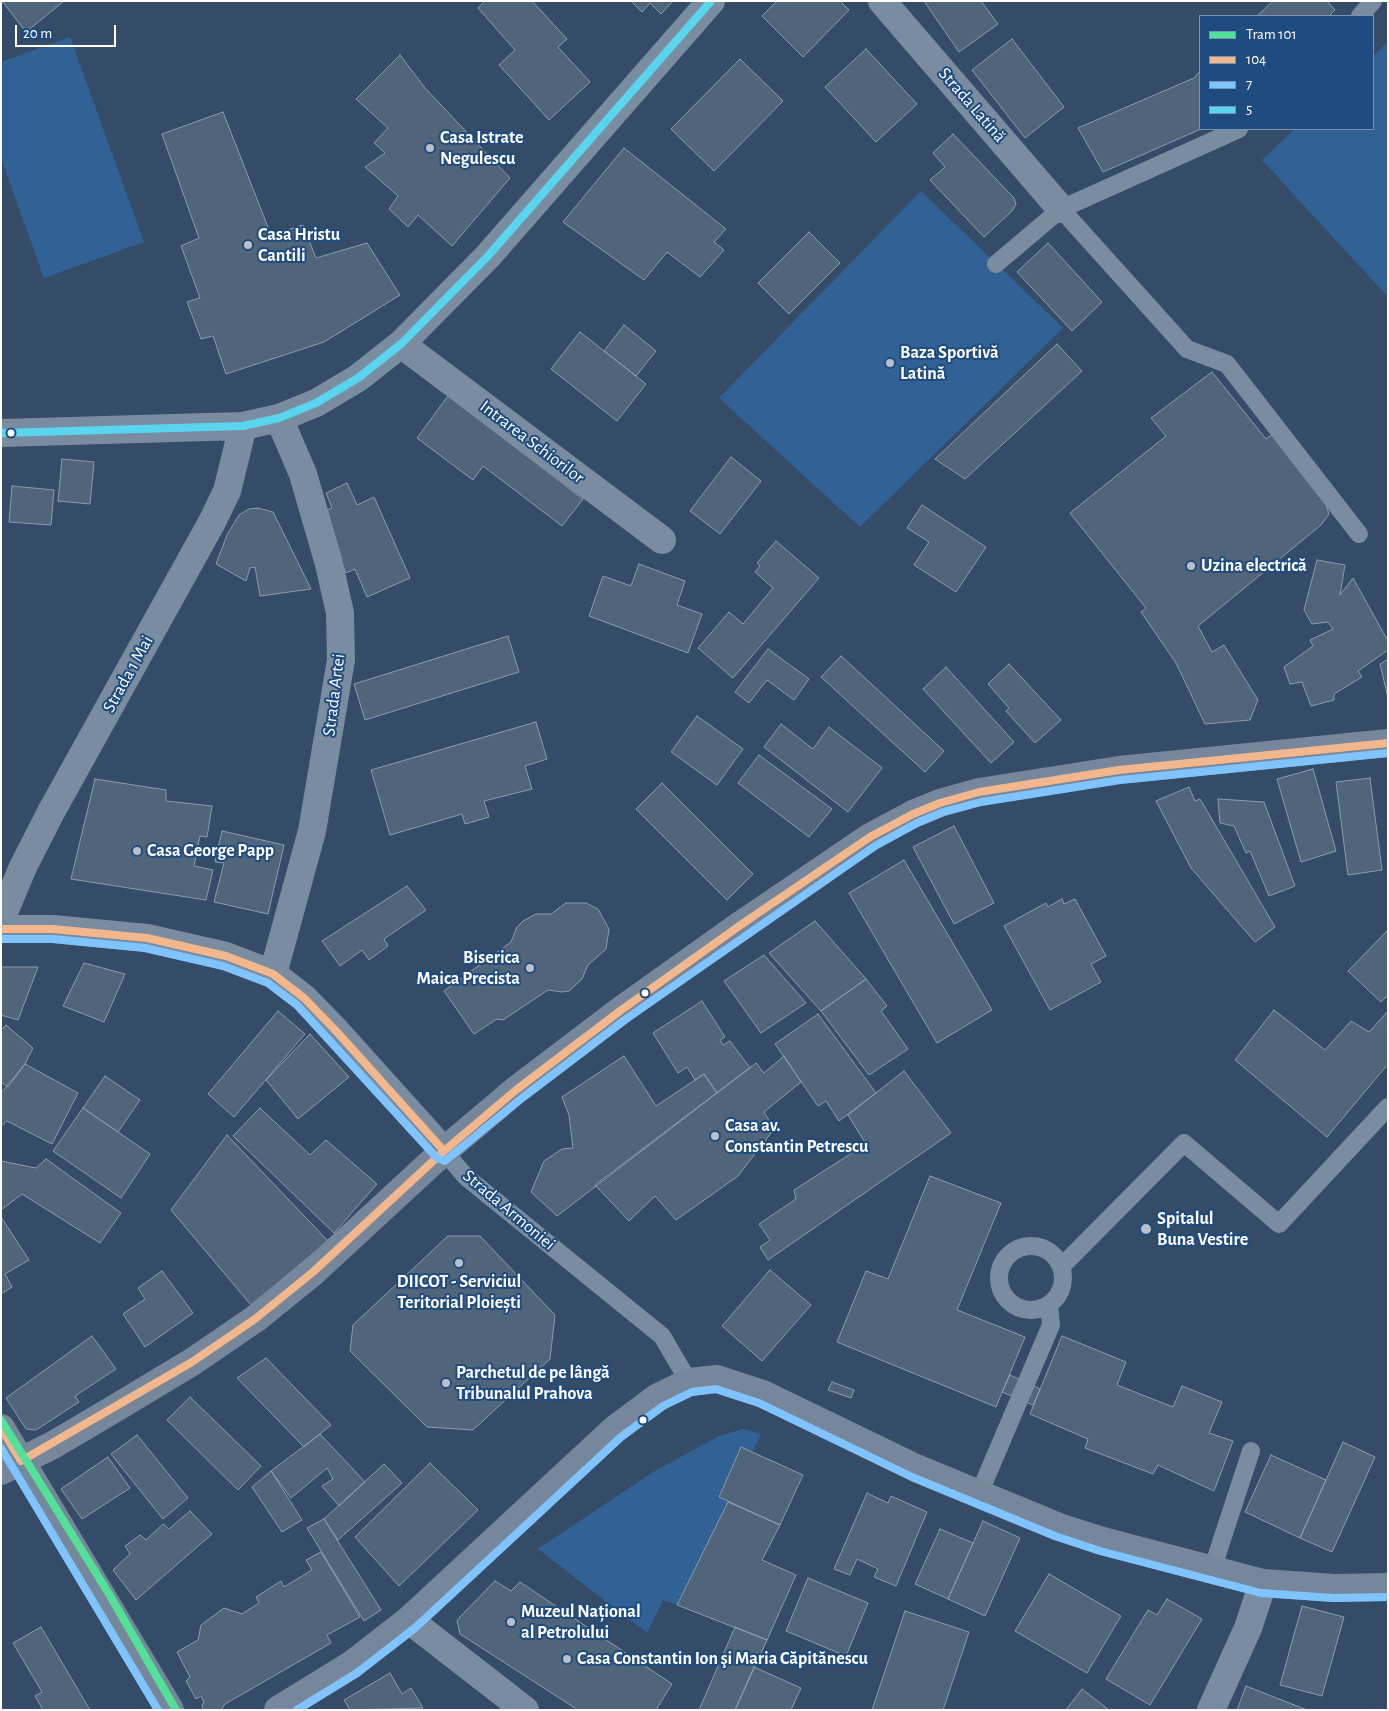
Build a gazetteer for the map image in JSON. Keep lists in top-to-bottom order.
{
  "streets": {
    "street": [
      "Strada Latină",
      "Intrarea Schiorilor",
      "Strada 1 Mai",
      "Strada Artei",
      "Strada Armoniei"
    ]
  },
  "crossings": [
    ["Strada Artei", "Strada Armoniei"]
  ],
  "places": [
    "Casa Istrate Negulescu",
    "Casa Hristu Cantili",
    "Baza Sportivă Latină",
    "Uzina electrică",
    "Casa George Papp",
    "Biserica Maica Precista",
    "Casa av. Constantin Petrescu",
    "Spitalul Buna Vestire",
    "DIICOT - Serviciul Teritorial Ploiești",
    "Parchetul de pe lângă Tribunalul Prahova",
    "Muzeul Național al Petrolului",
    "Casa Constantin Ion şi Maria Căpitănescu"
  ],
  "lines": [
    "transit line 5",
    "transit line 104",
    "transit line 7",
    "tram line 101"
  ],
  "legend": [
    "Tram 101",
    "104",
    "7",
    "5"
  ],
  "scale_bar": "20 m"
}
